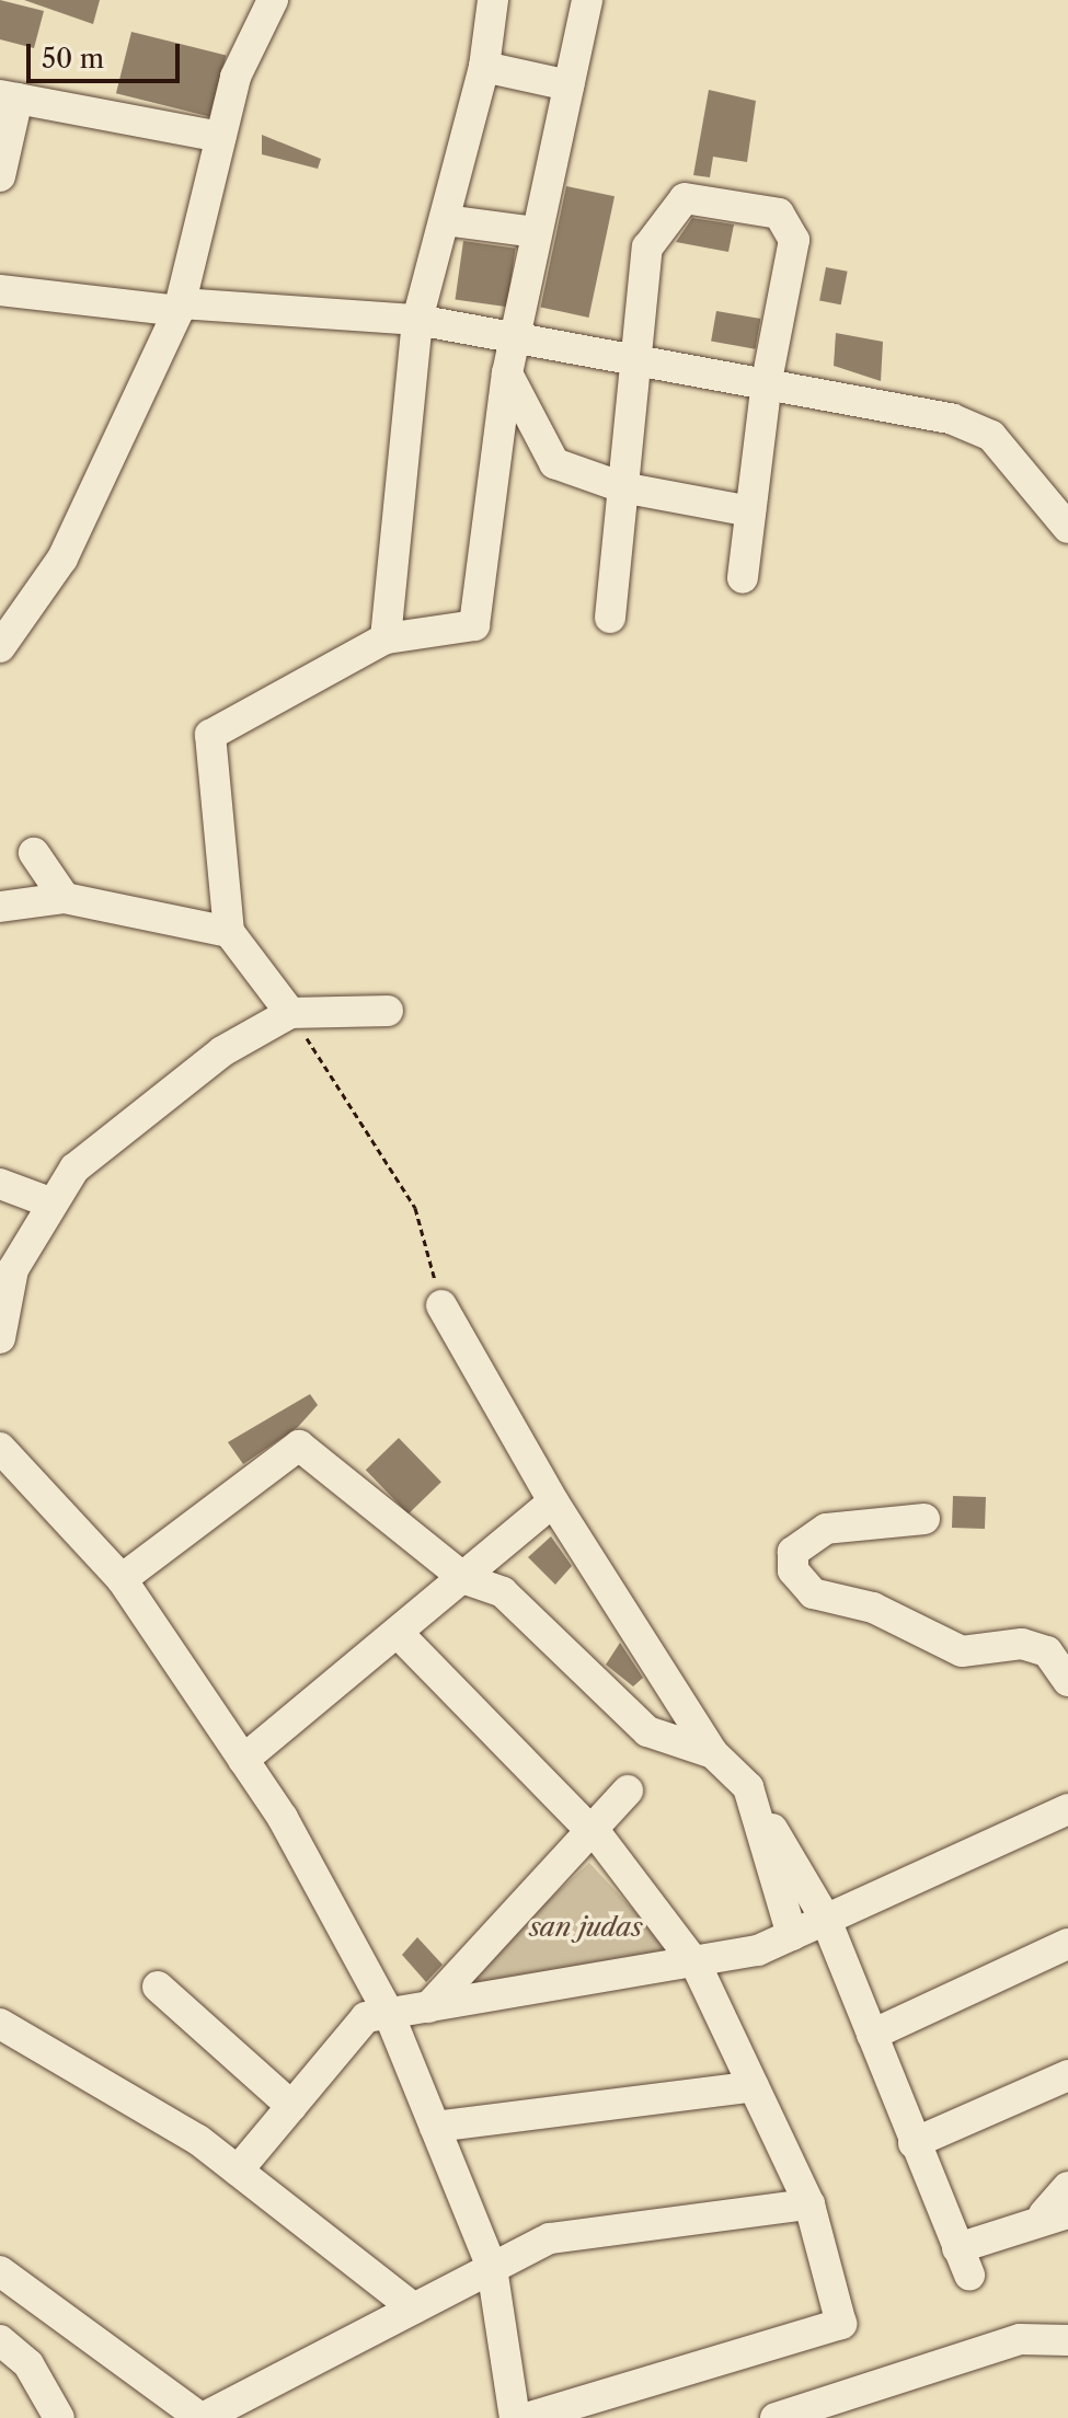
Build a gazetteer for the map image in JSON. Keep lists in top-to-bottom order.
{
  "parks": ["san judas"],
  "scale_bar": "50 m"
}
